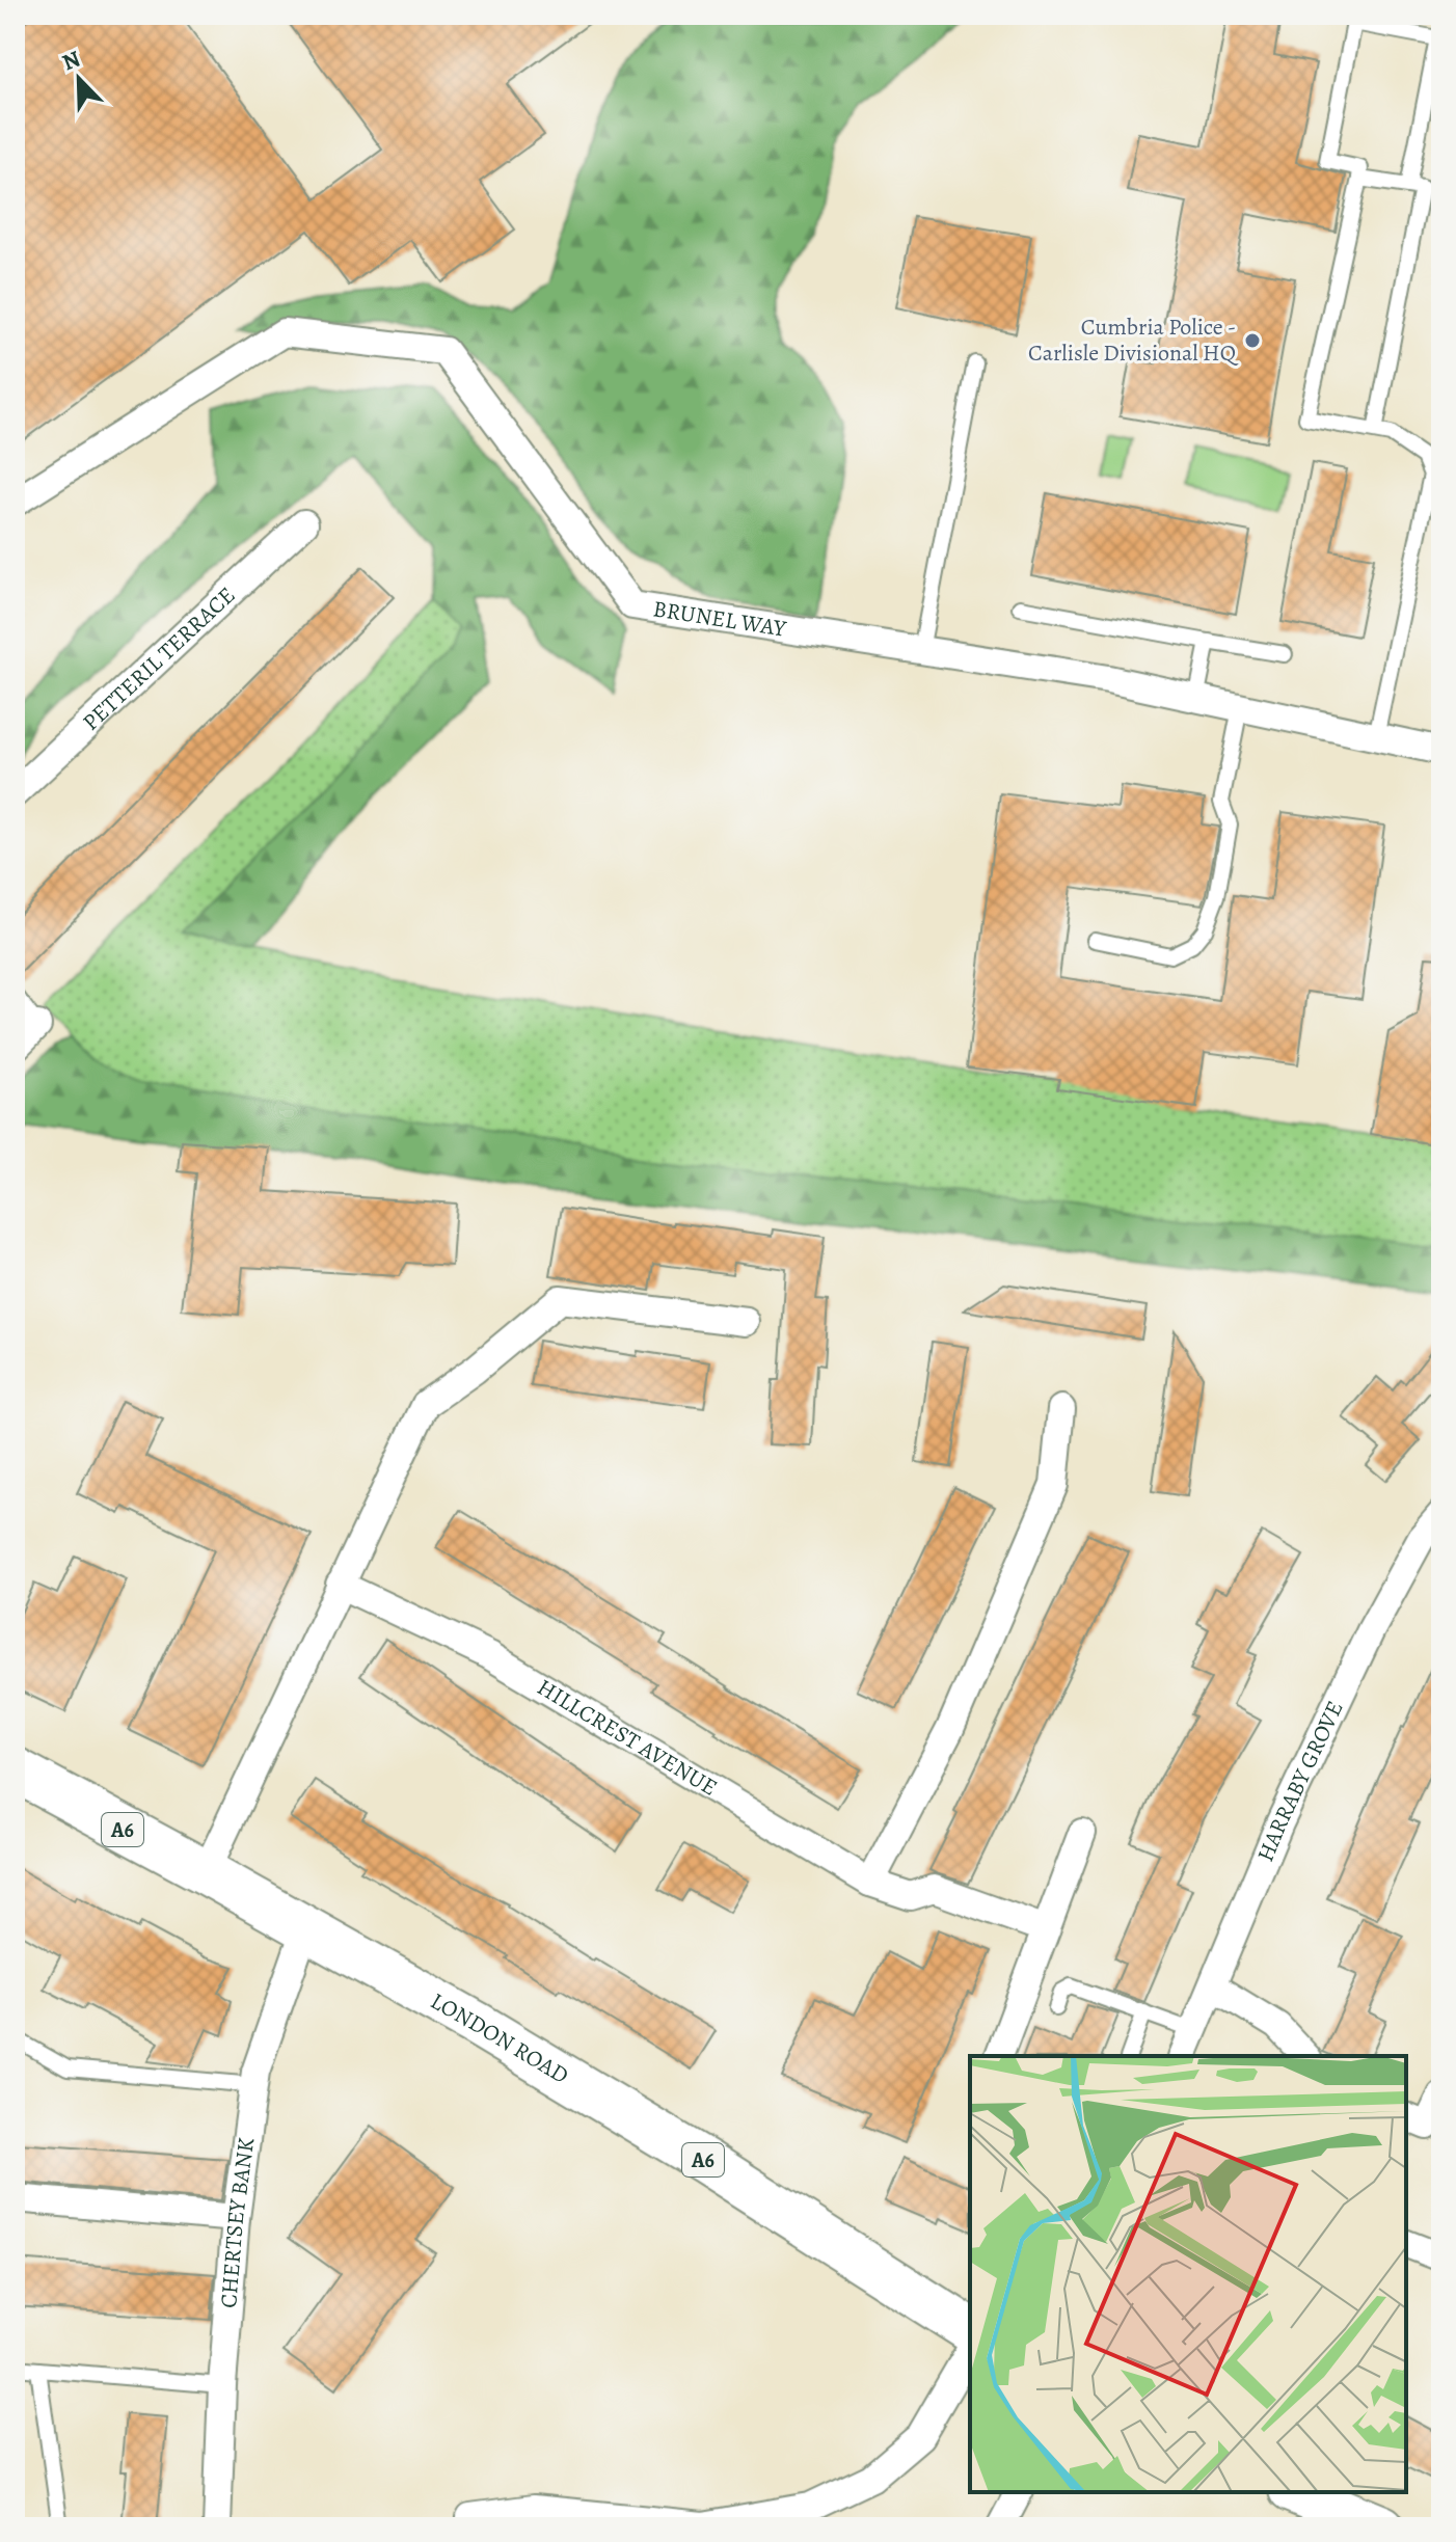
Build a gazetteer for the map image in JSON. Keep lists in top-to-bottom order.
{
  "streets": {
    "main road": ["A6", "LONDON ROAD"],
    "street": [
      "BRUNEL WAY",
      "PETTERIL TERRACE",
      "HILLCREST AVENUE",
      "HARRABY GROVE",
      "CHERTSEY BANK"
    ]
  },
  "crossings": [
    ["LONDON ROAD", "CHERTSEY BANK"]
  ],
  "places": ["Cumbria Police - Carlisle Divisional HQ"],
  "north": "top left"
}
